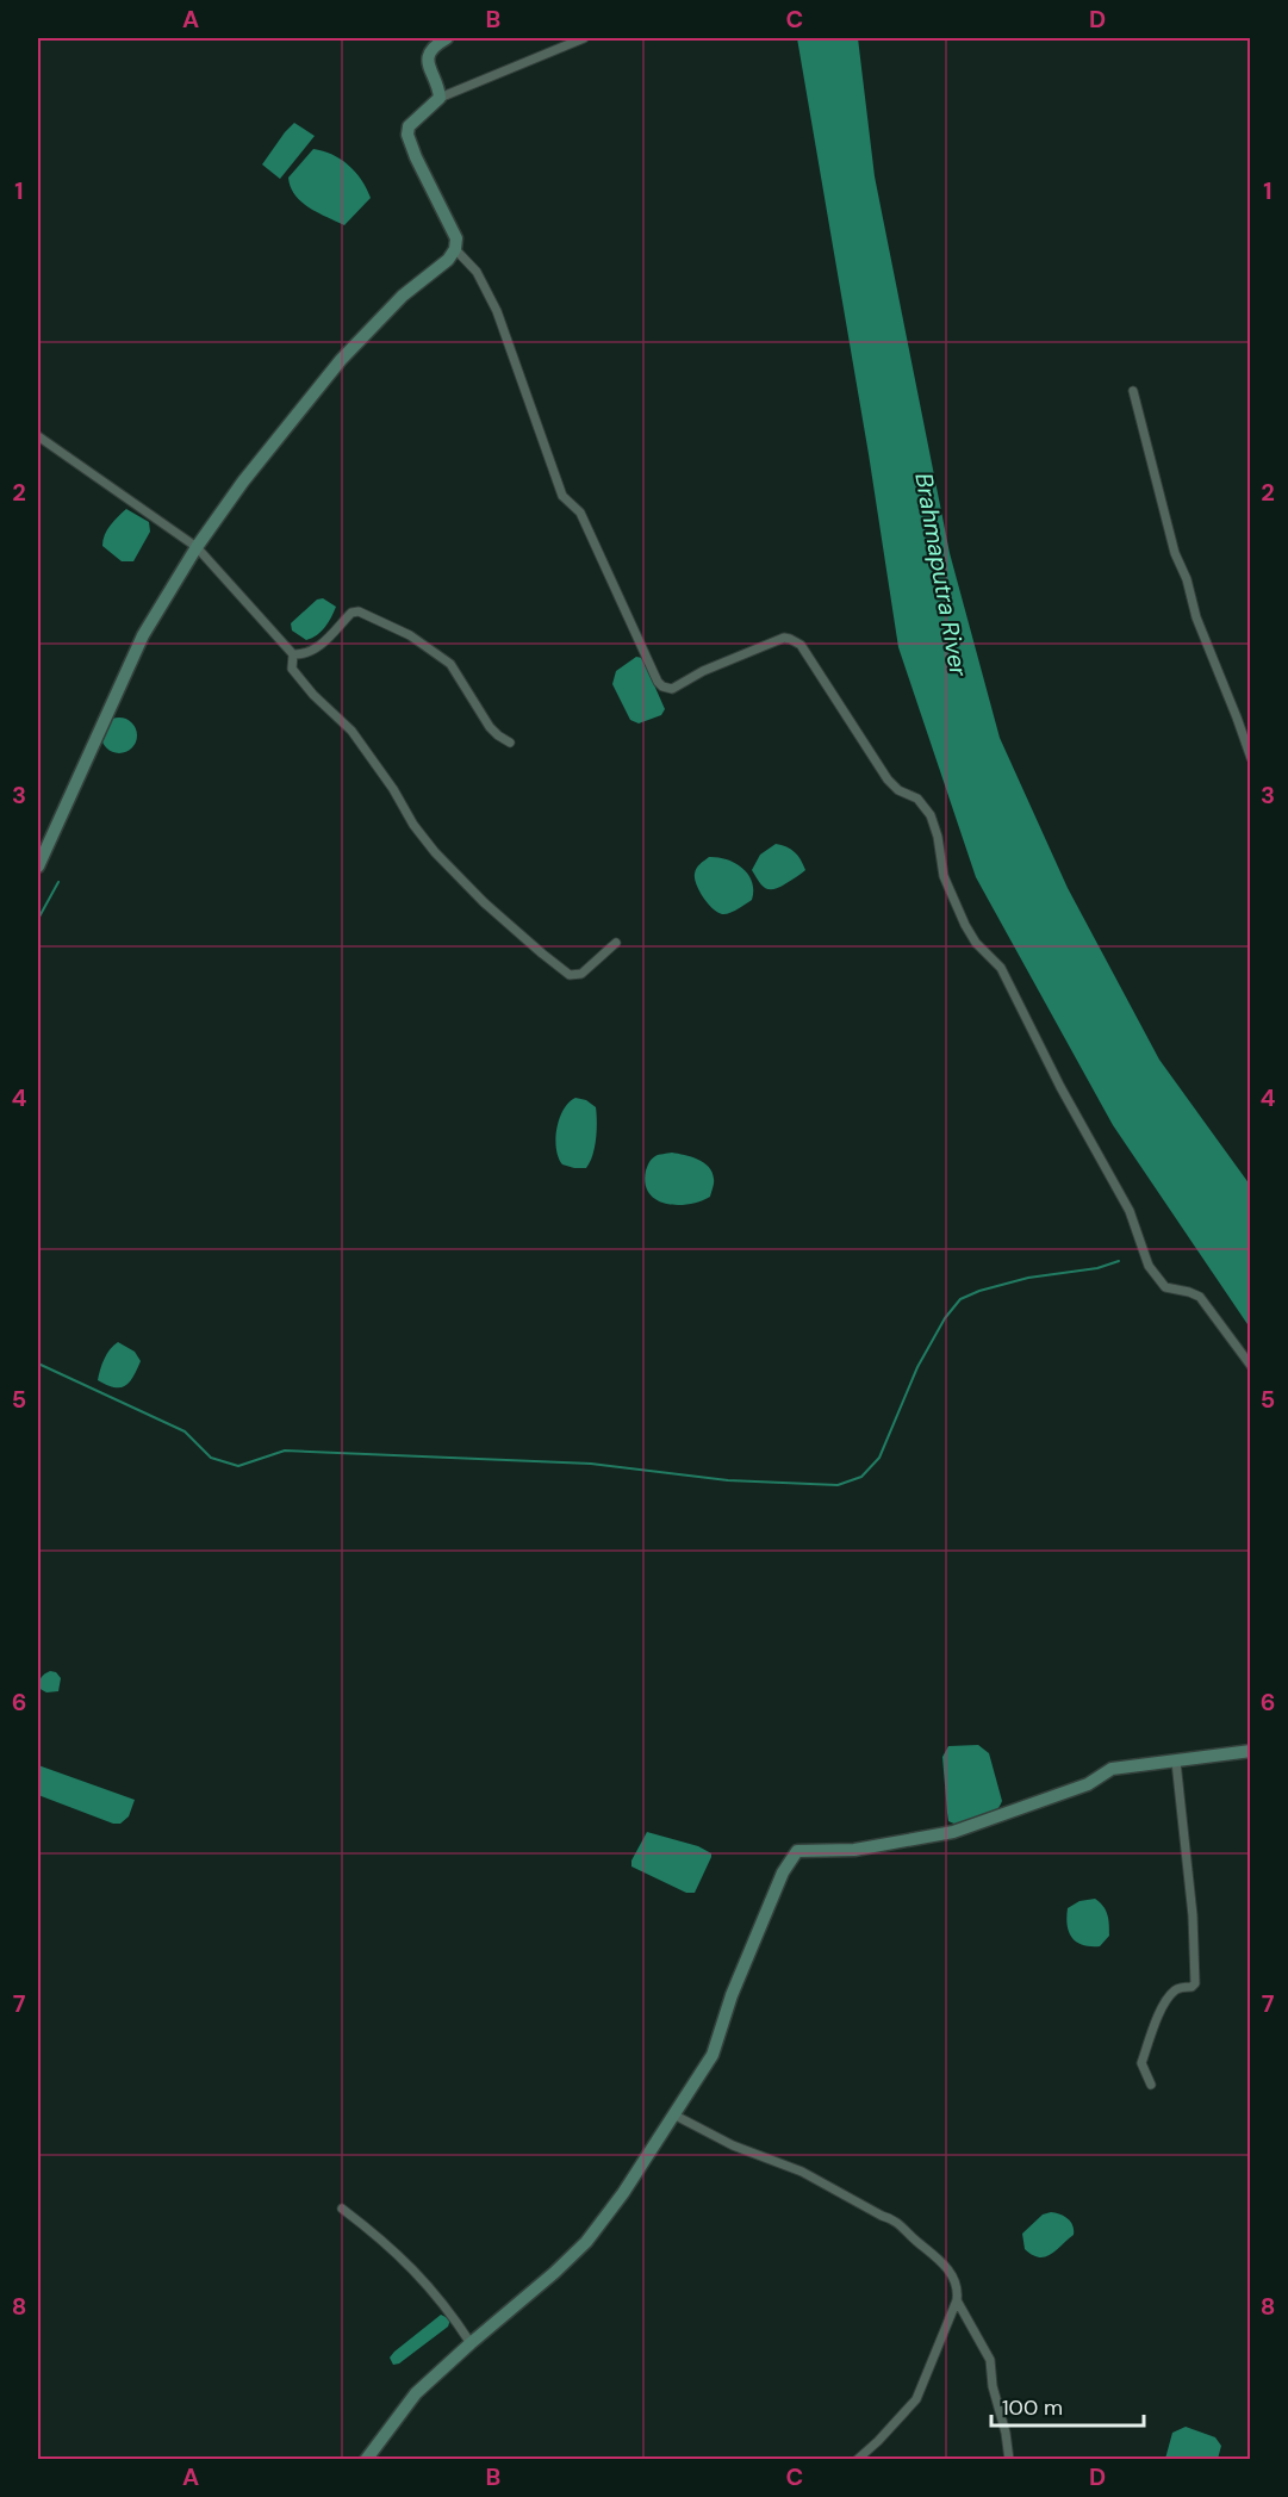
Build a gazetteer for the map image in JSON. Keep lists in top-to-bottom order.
{
  "water": ["Brahmaputra River"],
  "scale_bar": "100 m",
  "grid": {
    "columns": [
      "A",
      "B",
      "C",
      "D"
    ],
    "rows": [
      "1",
      "2",
      "3",
      "4",
      "5",
      "6",
      "7",
      "8"
    ]
  }
}
